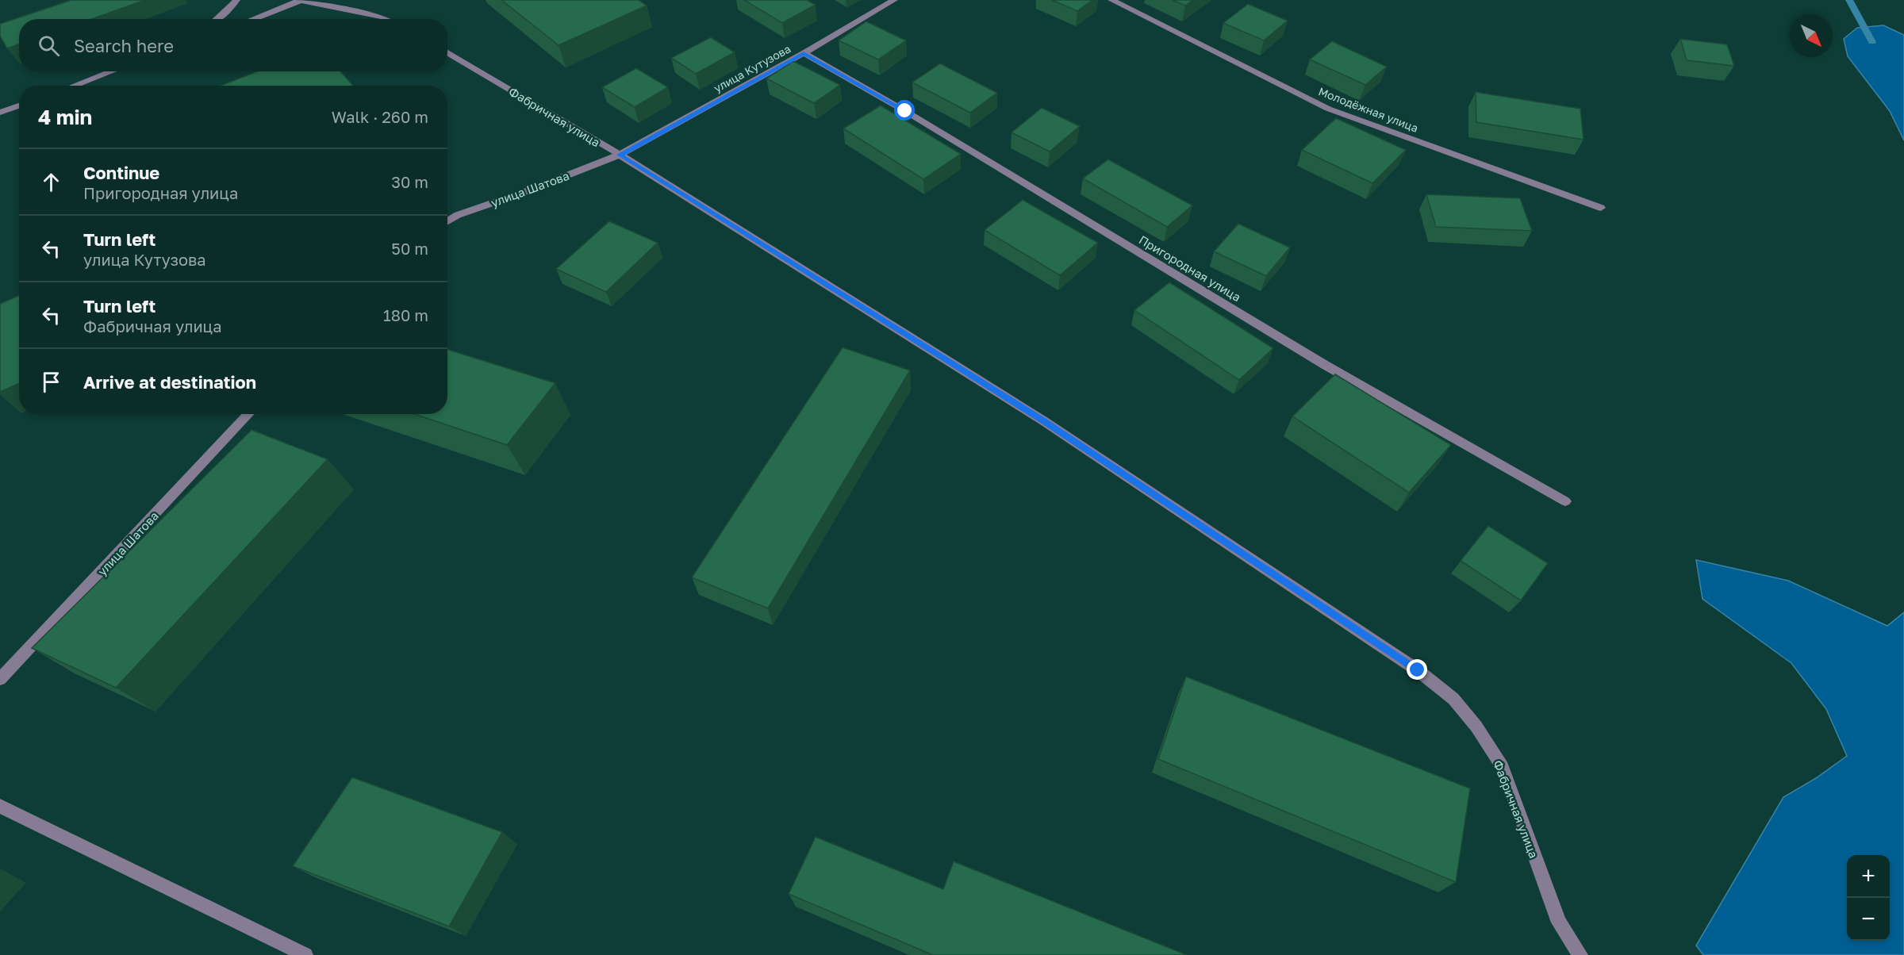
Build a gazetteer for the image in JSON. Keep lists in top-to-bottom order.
{
  "streets": {
    "street": [
      "улица Кутузова",
      "Молодёжная улица",
      "Фабричная улица",
      "улица Шатова",
      "Пригородная улица"
    ]
  },
  "crossings": [
    ["улица Кутузова", "Фабричная улица"],
    ["улица Кутузова", "улица Шатова"],
    ["улица Кутузова", "Пригородная улица"],
    ["Фабричная улица", "улица Шатова"]
  ],
  "north": "bottom right",
  "page": {
    "search": "Search here",
    "heading": ["4 min", "Walk · 260 m"],
    "list": [
      ["Continue", "Пригородная улица", "30 m"],
      ["Turn left", "улица Кутузова", "50 m"],
      ["Turn left", "Фабричная улица", "180 m"],
      "Arrive at destination"
    ],
    "map_buttons": ["+", "−"]
  }
}
